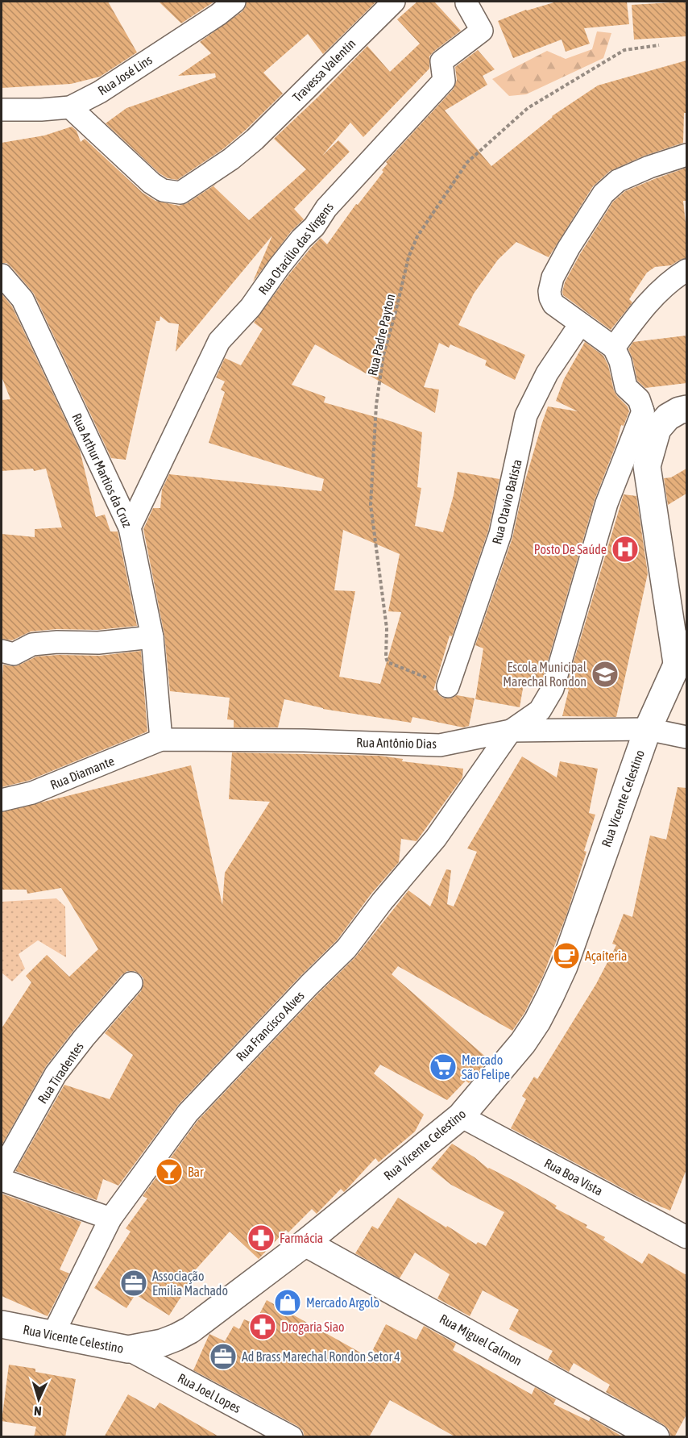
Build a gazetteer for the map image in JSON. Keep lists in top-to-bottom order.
{
  "streets": {
    "street": [
      "Travessa Valentin",
      "Rua José Lins",
      "Rua Otacilio das Virgens",
      "Rua Arthur Martios da Cruz",
      "Rua Otavio Batista",
      "Rua Antônio Dias",
      "Rua Diamante",
      "Rua Vicente Celestino",
      "Rua Francisco Alves",
      "Rua Tiradentes",
      "Rua Boa Vista",
      "Rua Miguel Calmon",
      "Rua Joel Lopes"
    ],
    "path": ["Rua Padre Payton"]
  },
  "crossings": [
    ["Travessa Valentin", "Rua José Lins"],
    ["Rua Otacilio das Virgens", "Rua Arthur Martios da Cruz"],
    ["Rua Padre Payton", "Rua Otavio Batista"],
    ["Rua Arthur Martios da Cruz", "Rua Antônio Dias"],
    ["Rua Arthur Martios da Cruz", "Rua Diamante"],
    ["Rua Antônio Dias", "Rua Diamante"],
    ["Rua Antônio Dias", "Rua Vicente Celestino"],
    ["Rua Antônio Dias", "Rua Francisco Alves"],
    ["Rua Vicente Celestino", "Rua Francisco Alves"],
    ["Rua Vicente Celestino", "Rua Boa Vista"],
    ["Rua Vicente Celestino", "Rua Miguel Calmon"],
    ["Rua Vicente Celestino", "Rua Joel Lopes"]
  ],
  "places": {
    "hospital": ["Posto De Saúde"],
    "school or university": ["Escola Municipal Marechal Rondon"],
    "cafe": ["Açaíteria"],
    "supermarket": ["Mercado São Felipe"],
    "bar": ["Bar"],
    "pharmacy": ["Farmácia", "Drogaria Siao"],
    "office": ["Associação Emilia Machado", "Ad Brass Marechal Rondon Setor 4"],
    "shop": ["Mercado Argolo"]
  },
  "north": "bottom"
}
